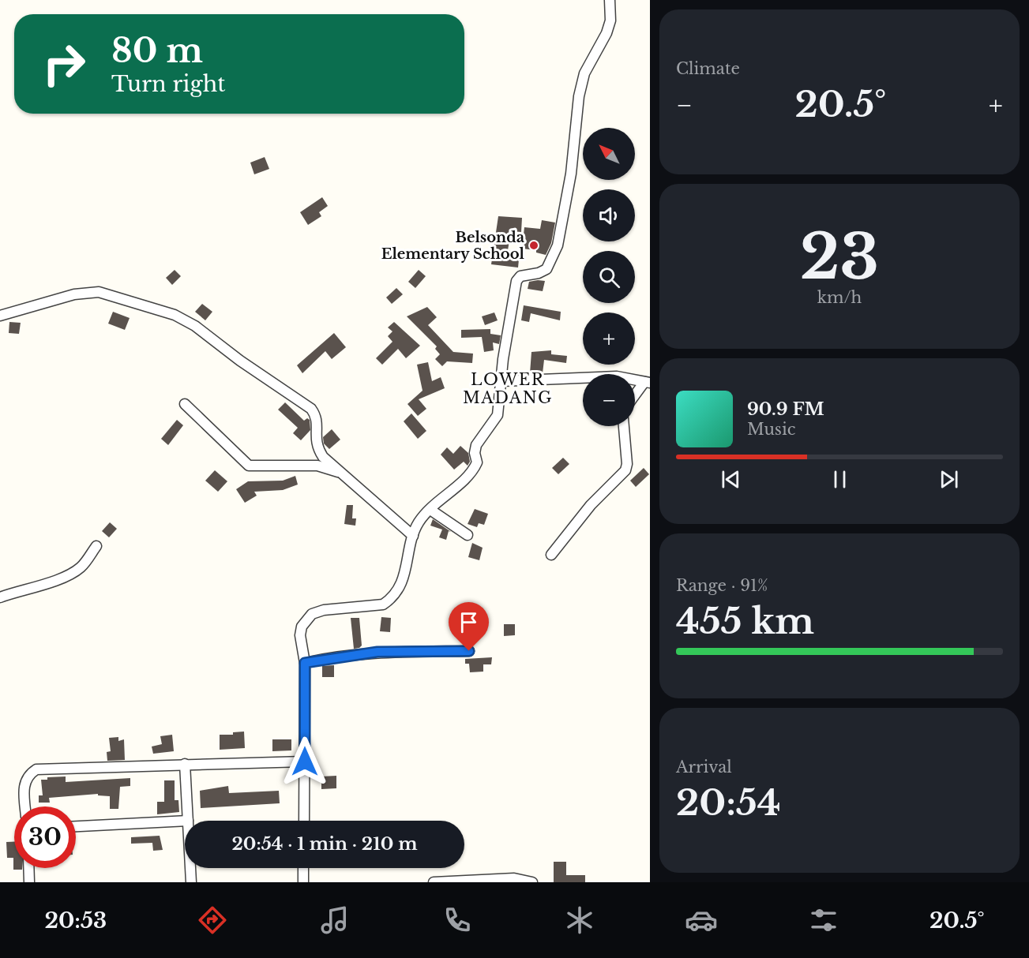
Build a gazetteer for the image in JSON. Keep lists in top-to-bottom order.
{
  "districts": ["LOWER MADANG"],
  "places": ["Belsonda Elementary School"],
  "north": "top left",
  "page": {
    "tile": [
      "Climate",
      ["23", "km/h"],
      ["Range · 91%", "455 km"],
      ["Arrival", "20:54"]
    ],
    "turn": ["80 m", "Turn right"],
    "heat": ["−", "20.5°", "+"],
    "map_buttons": ["+", "−"],
    "song": ["90.9 FM", "Music"],
    "limit": "30",
    "trip": "20:54 · 1 min · 210 m",
    "tabs": ["20:53", "20.5°"]
  }
}
